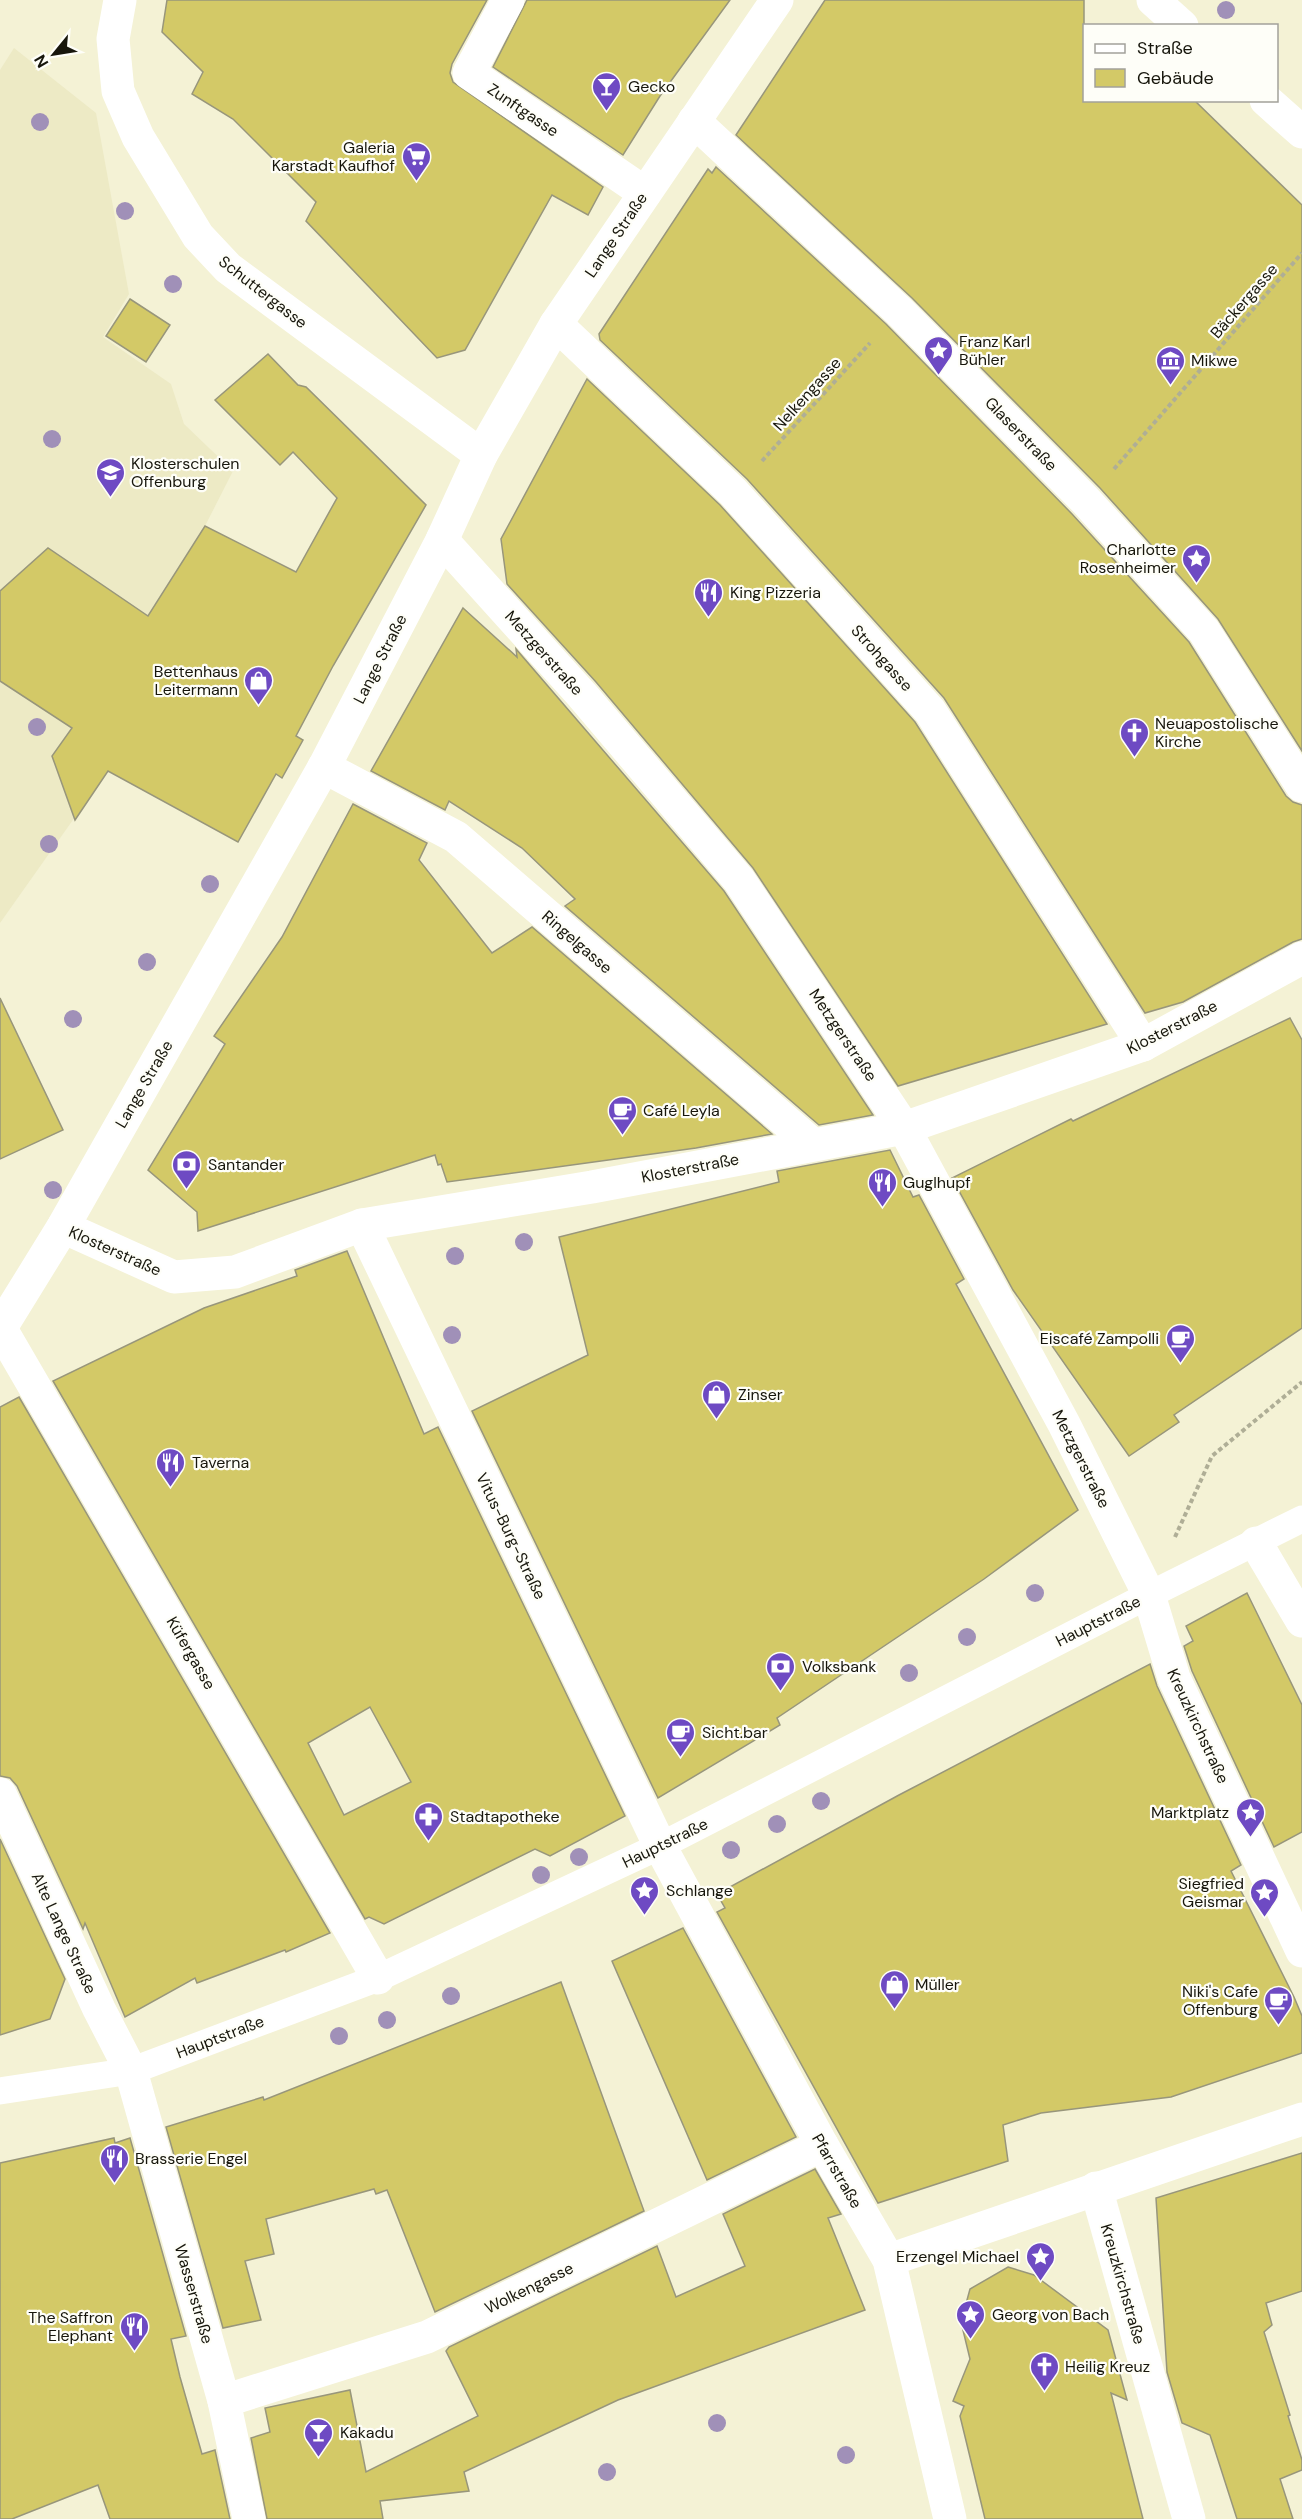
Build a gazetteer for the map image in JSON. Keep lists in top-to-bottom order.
{
  "streets": {
    "street": [
      "Zunftgasse",
      "Lange Straße",
      "Schuttergasse",
      "Glaserstraße",
      "Metzgerstraße",
      "Strohgasse",
      "Ringelgasse",
      "Klosterstraße",
      "Vitus-Burg-Straße",
      "Küfergasse",
      "Kreuzkirchstraße",
      "Alte Lange Straße",
      "Pfarrstraße",
      "Wolkengasse",
      "Wasserstraße"
    ],
    "lane": ["Hauptstraße"],
    "path": ["Bäckergasse", "Nelkengasse"]
  },
  "crossings": [
    ["Zunftgasse", "Lange Straße"],
    ["Lange Straße", "Schuttergasse"],
    ["Lange Straße", "Glaserstraße"],
    ["Lange Straße", "Metzgerstraße"],
    ["Lange Straße", "Strohgasse"],
    ["Lange Straße", "Ringelgasse"],
    ["Lange Straße", "Klosterstraße"],
    ["Lange Straße", "Küfergasse"],
    ["Bäckergasse", "Glaserstraße"],
    ["Nelkengasse", "Glaserstraße"],
    ["Nelkengasse", "Strohgasse"],
    ["Metzgerstraße", "Klosterstraße"],
    ["Metzgerstraße", "Hauptstraße"],
    ["Metzgerstraße", "Kreuzkirchstraße"],
    ["Strohgasse", "Klosterstraße"],
    ["Ringelgasse", "Klosterstraße"],
    ["Klosterstraße", "Vitus-Burg-Straße"],
    ["Vitus-Burg-Straße", "Hauptstraße"],
    ["Vitus-Burg-Straße", "Pfarrstraße"],
    ["Hauptstraße", "Küfergasse"],
    ["Hauptstraße", "Kreuzkirchstraße"],
    ["Hauptstraße", "Alte Lange Straße"],
    ["Hauptstraße", "Pfarrstraße"],
    ["Hauptstraße", "Wasserstraße"],
    ["Alte Lange Straße", "Wasserstraße"],
    ["Pfarrstraße", "Wolkengasse"],
    ["Wolkengasse", "Wasserstraße"]
  ],
  "places": {
    "bar": ["Gecko", "Kakadu"],
    "supermarket": ["Galeria Karstadt Kaufhof"],
    "place": [
      "Franz Karl Bühler",
      "Charlotte Rosenheimer",
      "Marktplatz",
      "Schlange",
      "Siegfried Geismar",
      "Erzengel Michael",
      "Georg von Bach"
    ],
    "museum": ["Mikwe"],
    "school or university": ["Klosterschulen Offenburg"],
    "restaurant": [
      "King Pizzeria",
      "Guglhupf",
      "Taverna",
      "Brasserie Engel",
      "The Saffron Elephant"
    ],
    "shop": ["Bettenhaus Leitermann", "Zinser", "Müller"],
    "church": ["Neuapostolische Kirche", "Heilig Kreuz"],
    "cafe": [
      "Café Leyla",
      "Eiscafé Zampolli",
      "Sicht.bar",
      "Niki's Cafe Offenburg"
    ],
    "bank": ["Santander", "Volksbank"],
    "pharmacy": ["Stadtapotheke"]
  },
  "legend": ["Straße", "Gebäude"],
  "north": "bottom left"
}
